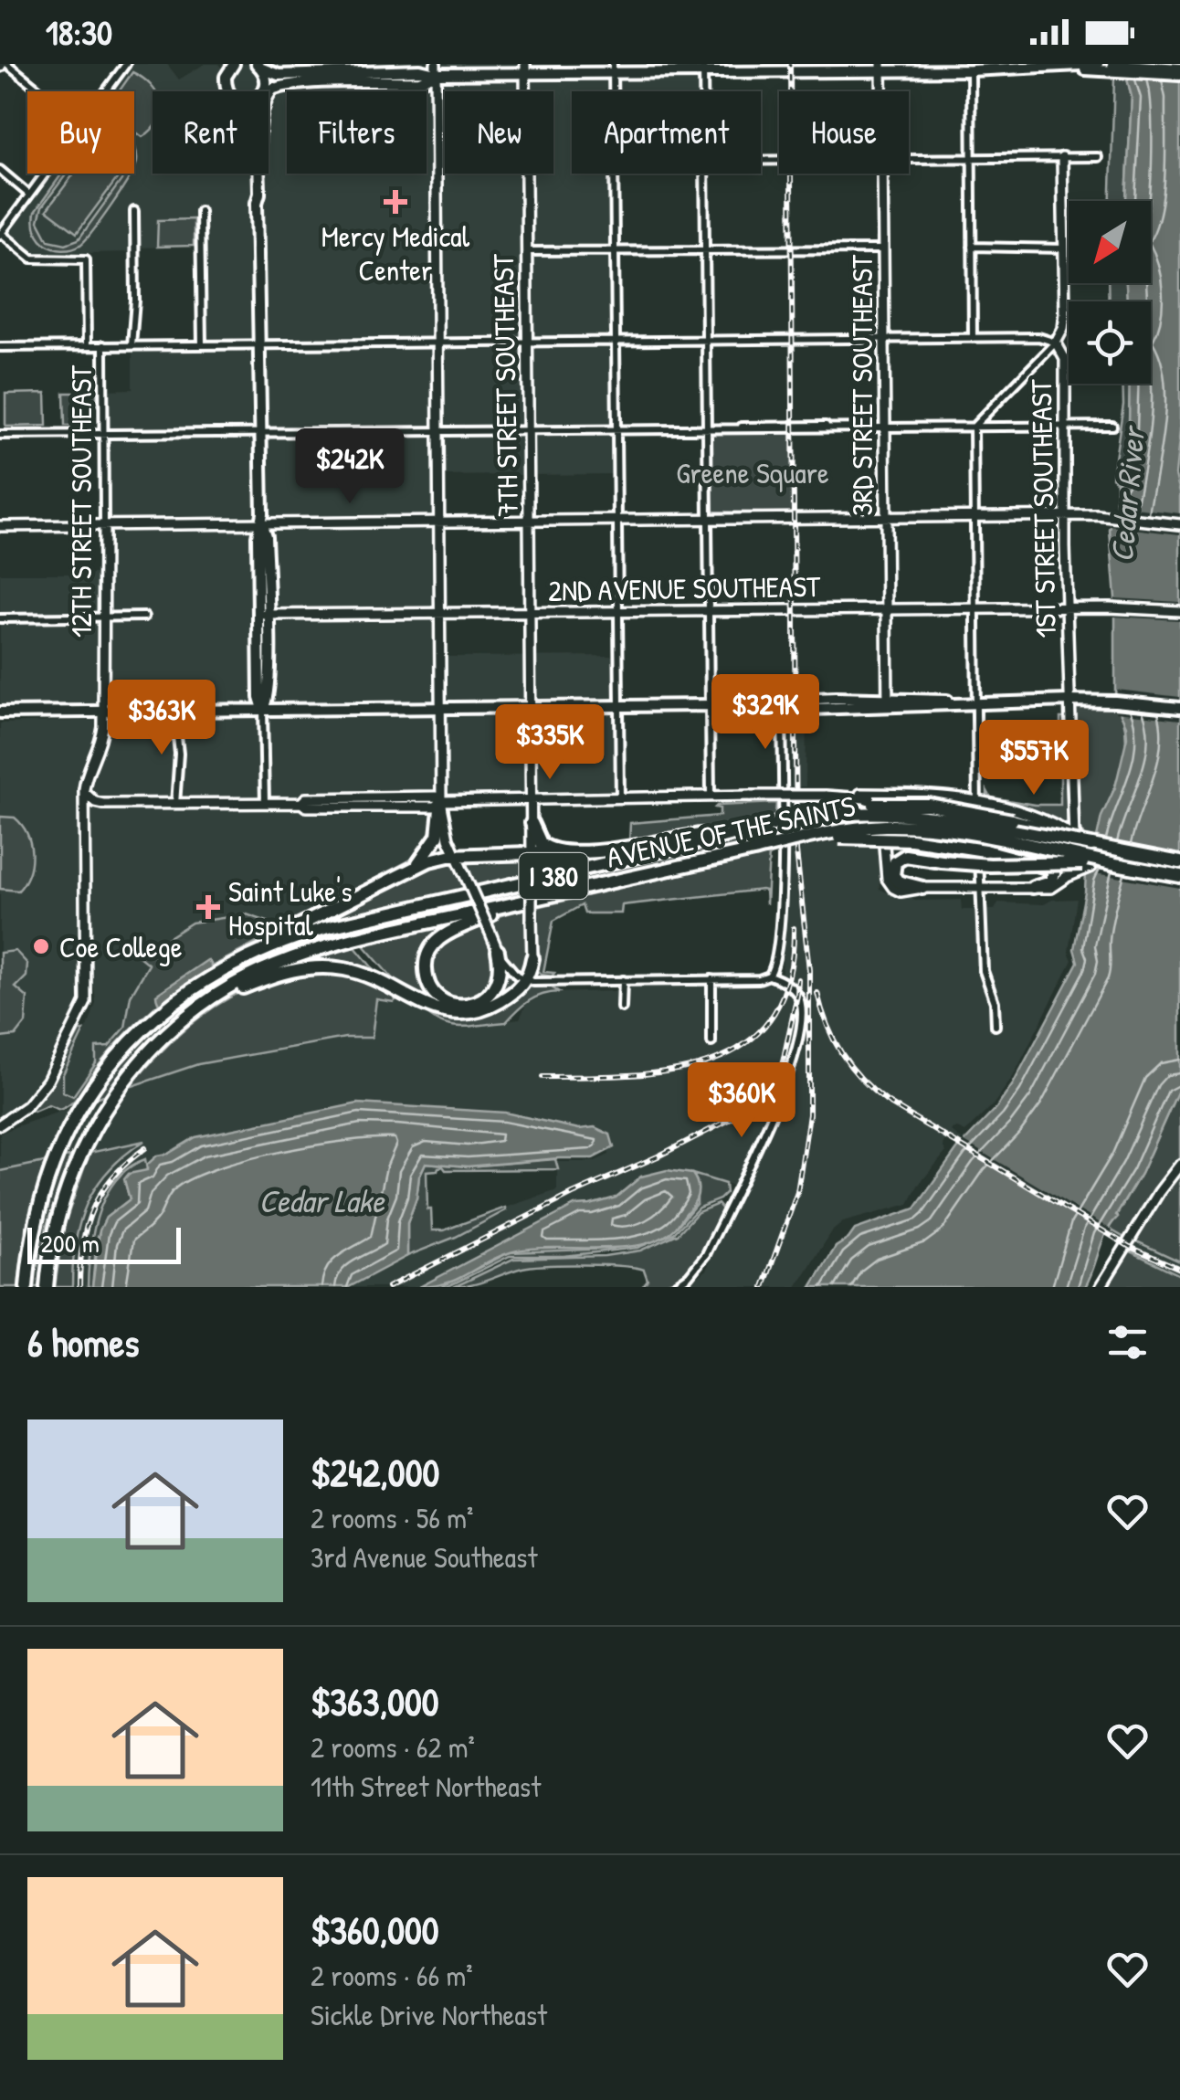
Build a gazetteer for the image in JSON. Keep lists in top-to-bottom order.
{
  "streets": {
    "highway": ["AVENUE OF THE SAINTS", "I 380"],
    "main road": [
      "7TH STREET SOUTHEAST",
      "3RD STREET SOUTHEAST",
      "12TH STREET SOUTHEAST",
      "1ST STREET SOUTHEAST",
      "2ND AVENUE SOUTHEAST"
    ]
  },
  "crossings": [
    ["7TH STREET SOUTHEAST", "2ND AVENUE SOUTHEAST"],
    ["3RD STREET SOUTHEAST", "2ND AVENUE SOUTHEAST"],
    ["1ST STREET SOUTHEAST", "2ND AVENUE SOUTHEAST"],
    ["AVENUE OF THE SAINTS", "I 380"]
  ],
  "water": ["Cedar River", "Cedar Lake"],
  "parks": ["Greene Square"],
  "places": {
    "health": ["Mercy Medical Center", "Saint Luke's Hospital"],
    "other": ["Coe College"]
  },
  "scale_bar": "200 m",
  "north": "bottom left",
  "page": {
    "status": "18:30",
    "chip": [
      "Buy",
      "Rent",
      "Filters",
      "New",
      "Apartment",
      "House"
    ],
    "price": [
      "$242K",
      "$329K",
      "$363K",
      "$335K",
      "$557K",
      "$360K"
    ],
    "scale": "200 m",
    "heading": "6 homes",
    "list": [
      {
        "name": "$242,000",
        "note": "2 rooms · 56 m² · 3rd Avenue Southeast"
      },
      {
        "name": "$363,000",
        "note": "2 rooms · 62 m² · 11th Street Northeast"
      },
      {
        "name": "$360,000",
        "note": "2 rooms · 66 m² · Sickle Drive Northeast"
      }
    ]
  }
}
